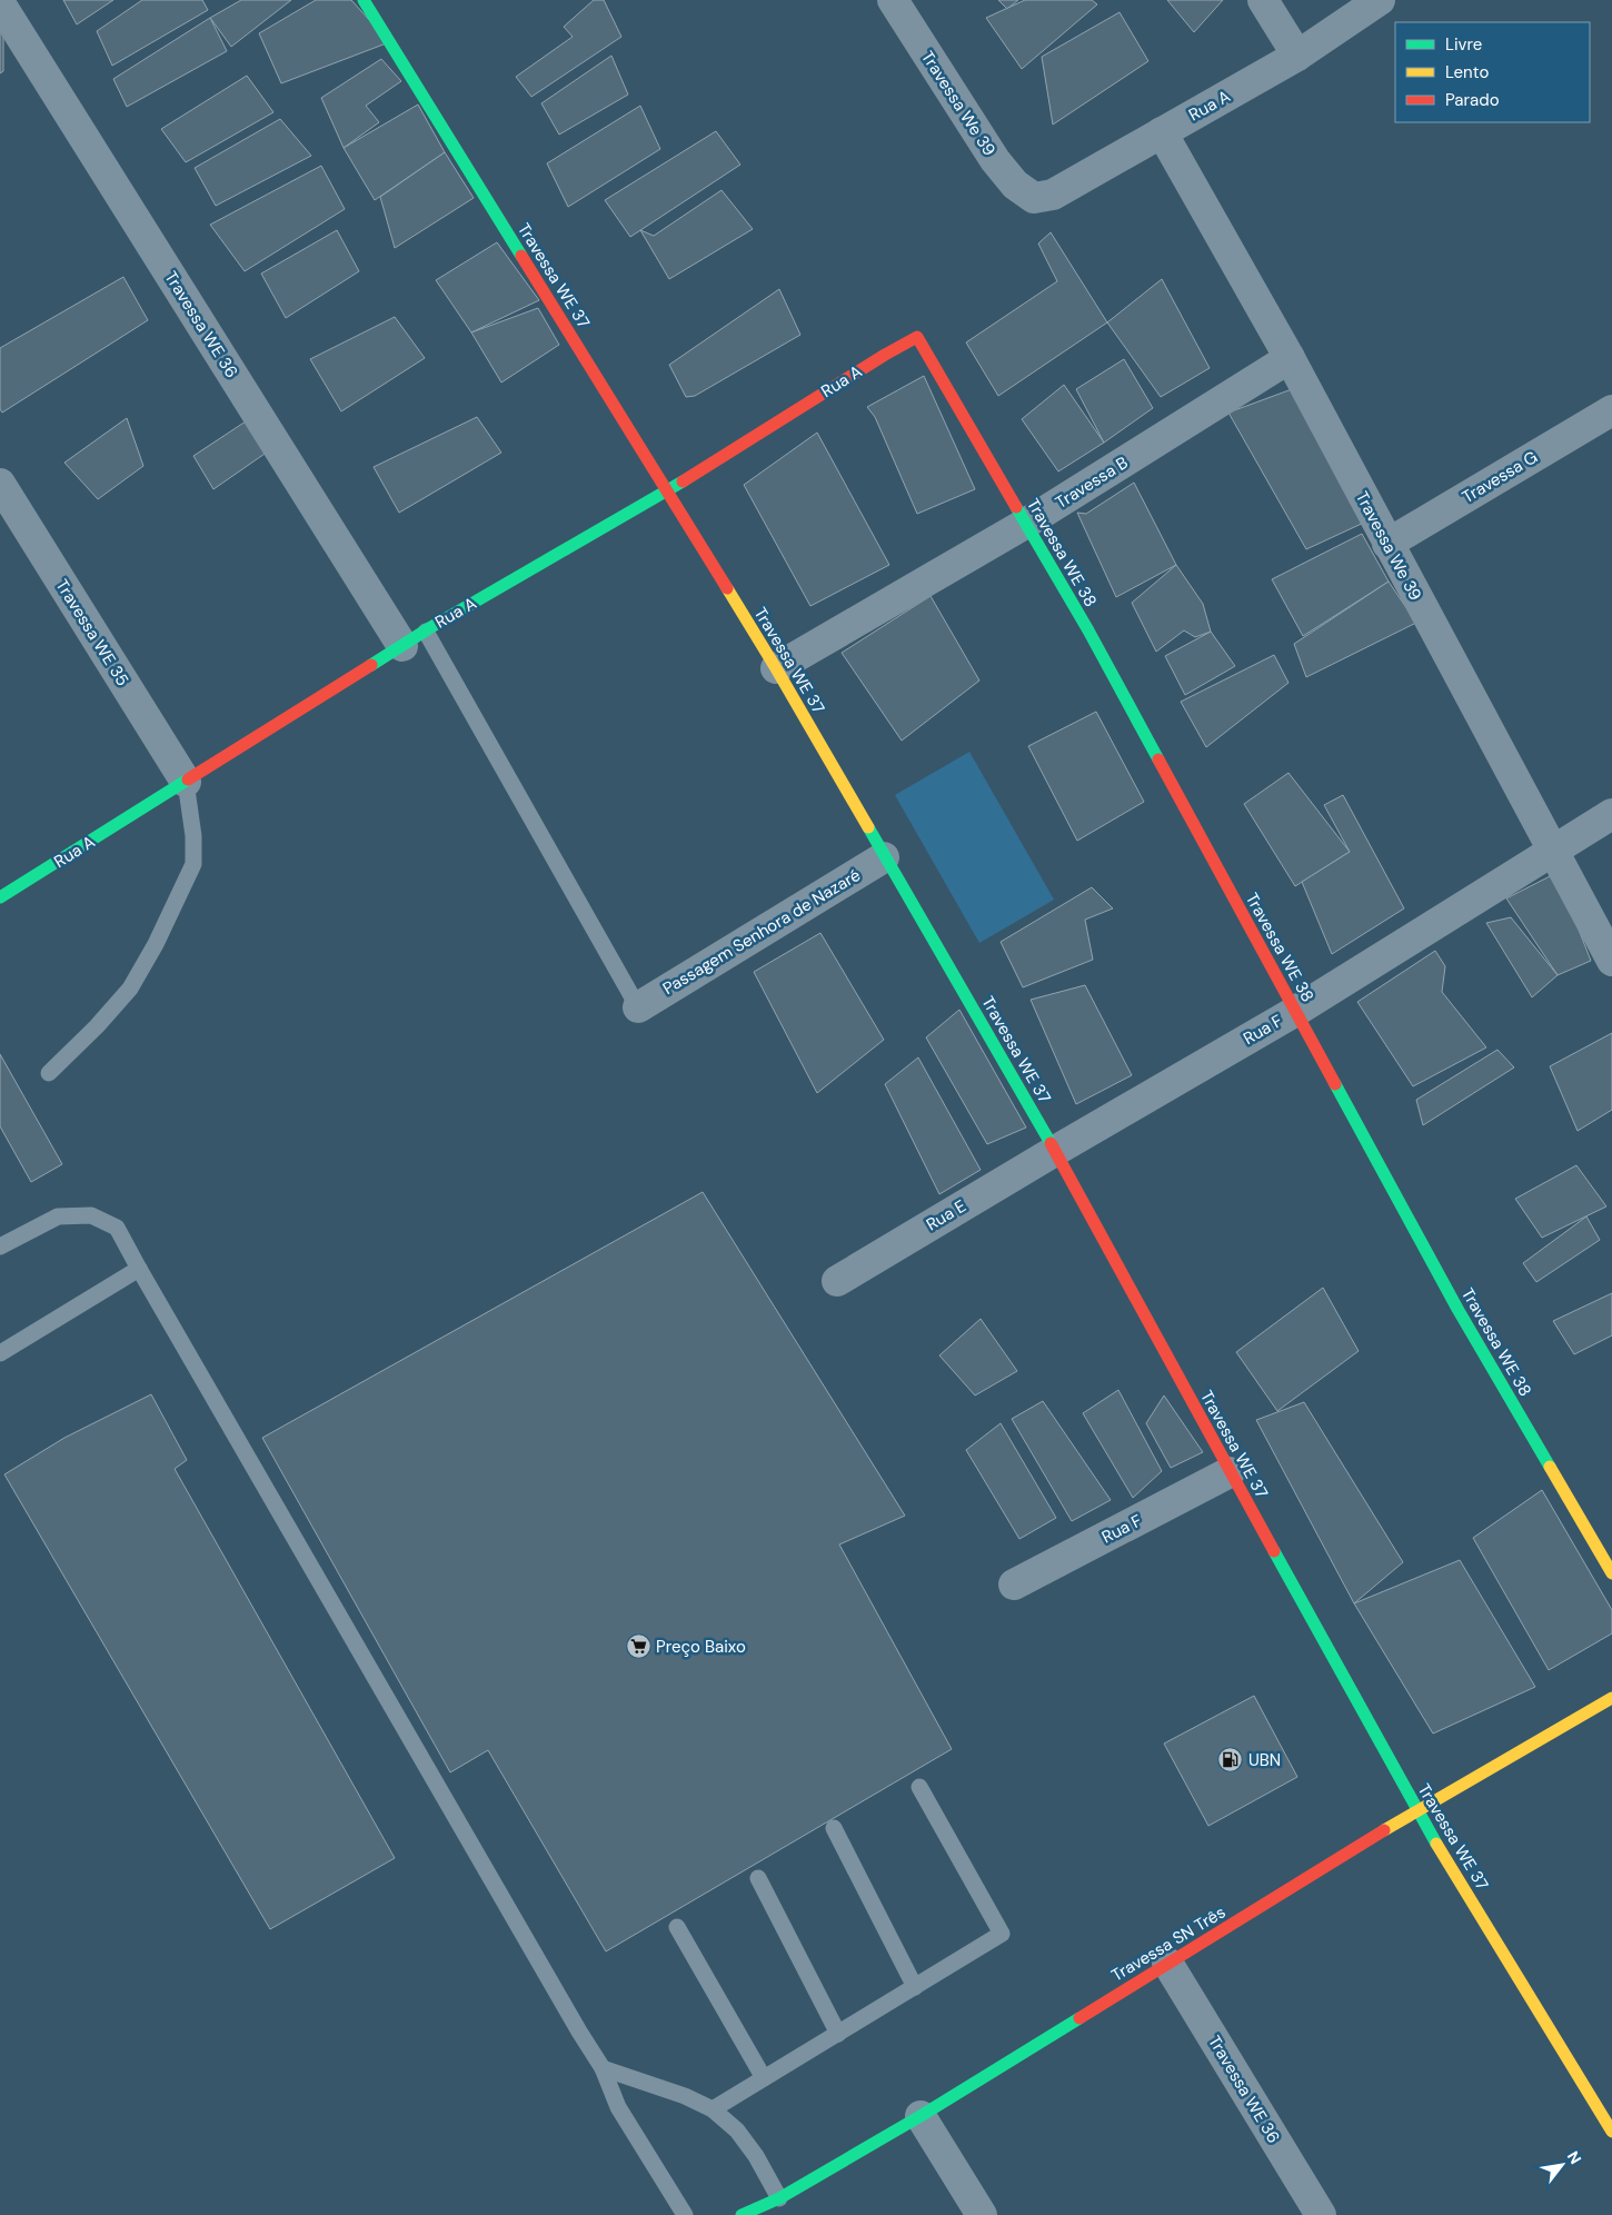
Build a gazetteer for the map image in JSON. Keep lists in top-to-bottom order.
{
  "streets": {
    "street": [
      "Travessa We 39",
      "Rua A",
      "Travessa WE 37",
      "Travessa WE 36",
      "Travessa G",
      "Travessa B",
      "Travessa WE 38",
      "Travessa WE 35",
      "Passagem Senhora de Nazaré",
      "Rua F",
      "Rua E",
      "Travessa SN Três"
    ]
  },
  "crossings": [
    ["Travessa We 39", "Rua A"],
    ["Travessa We 39", "Travessa G"],
    ["Travessa We 39", "Travessa B"],
    ["Travessa We 39", "Rua F"],
    ["Rua A", "Travessa WE 37"],
    ["Rua A", "Travessa WE 36"],
    ["Rua A", "Travessa WE 38"],
    ["Rua A", "Travessa WE 35"],
    ["Travessa WE 37", "Travessa B"],
    ["Travessa WE 37", "Passagem Senhora de Nazaré"],
    ["Travessa WE 37", "Rua F"],
    ["Travessa WE 37", "Rua E"],
    ["Travessa WE 37", "Travessa SN Três"],
    ["Travessa WE 36", "Travessa SN Três"],
    ["Travessa B", "Travessa WE 38"],
    ["Travessa WE 38", "Rua F"],
    ["Rua F", "Rua E"]
  ],
  "places": {
    "supermarket": ["Preço Baixo"],
    "fuel station": ["UBN"]
  },
  "legend": ["Livre", "Lento", "Parado"],
  "north": "top right"
}
